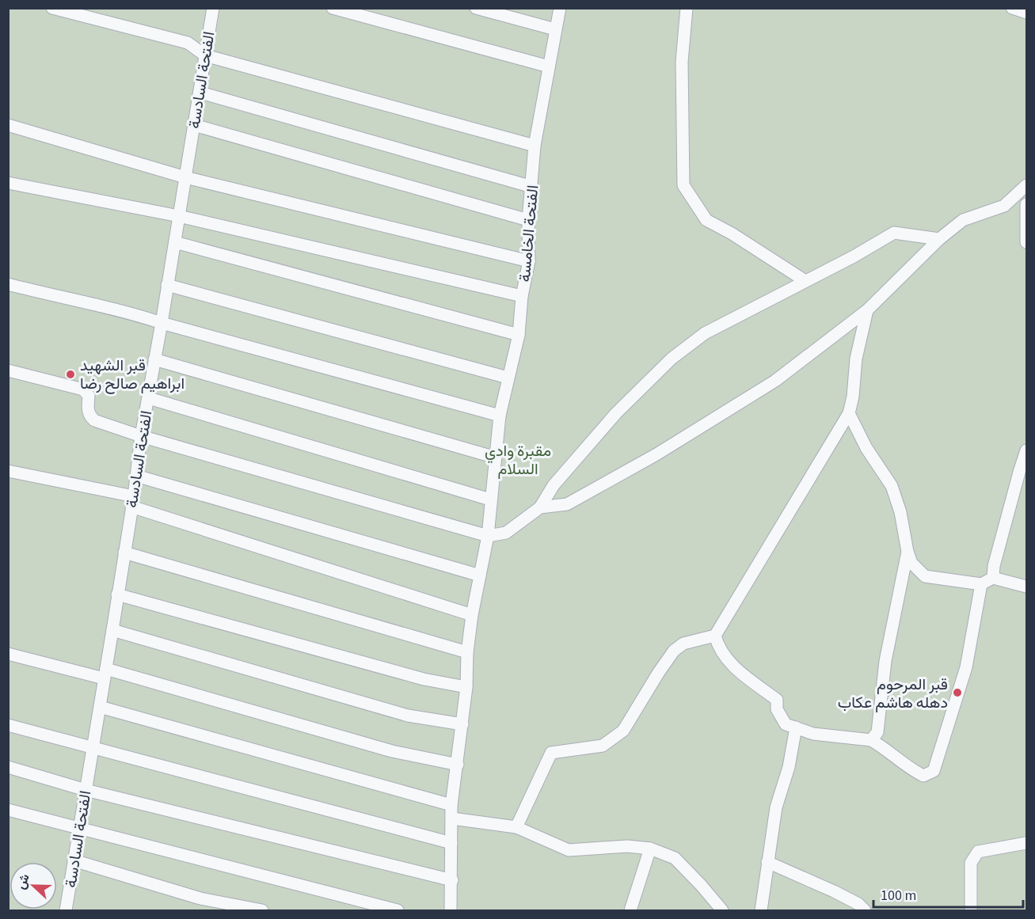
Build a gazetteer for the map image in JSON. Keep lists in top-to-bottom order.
{
  "streets": {
    "street": ["الفتحة السادسة", "الفتحة الخامسة"]
  },
  "parks": ["مقبرة وادي السلام"],
  "places": ["قبر الشهيد ابراهيم صالح رضا", "قبر المرحوم دهله هاشم عكاب"],
  "scale_bar": "100 m",
  "north": "left"
}
